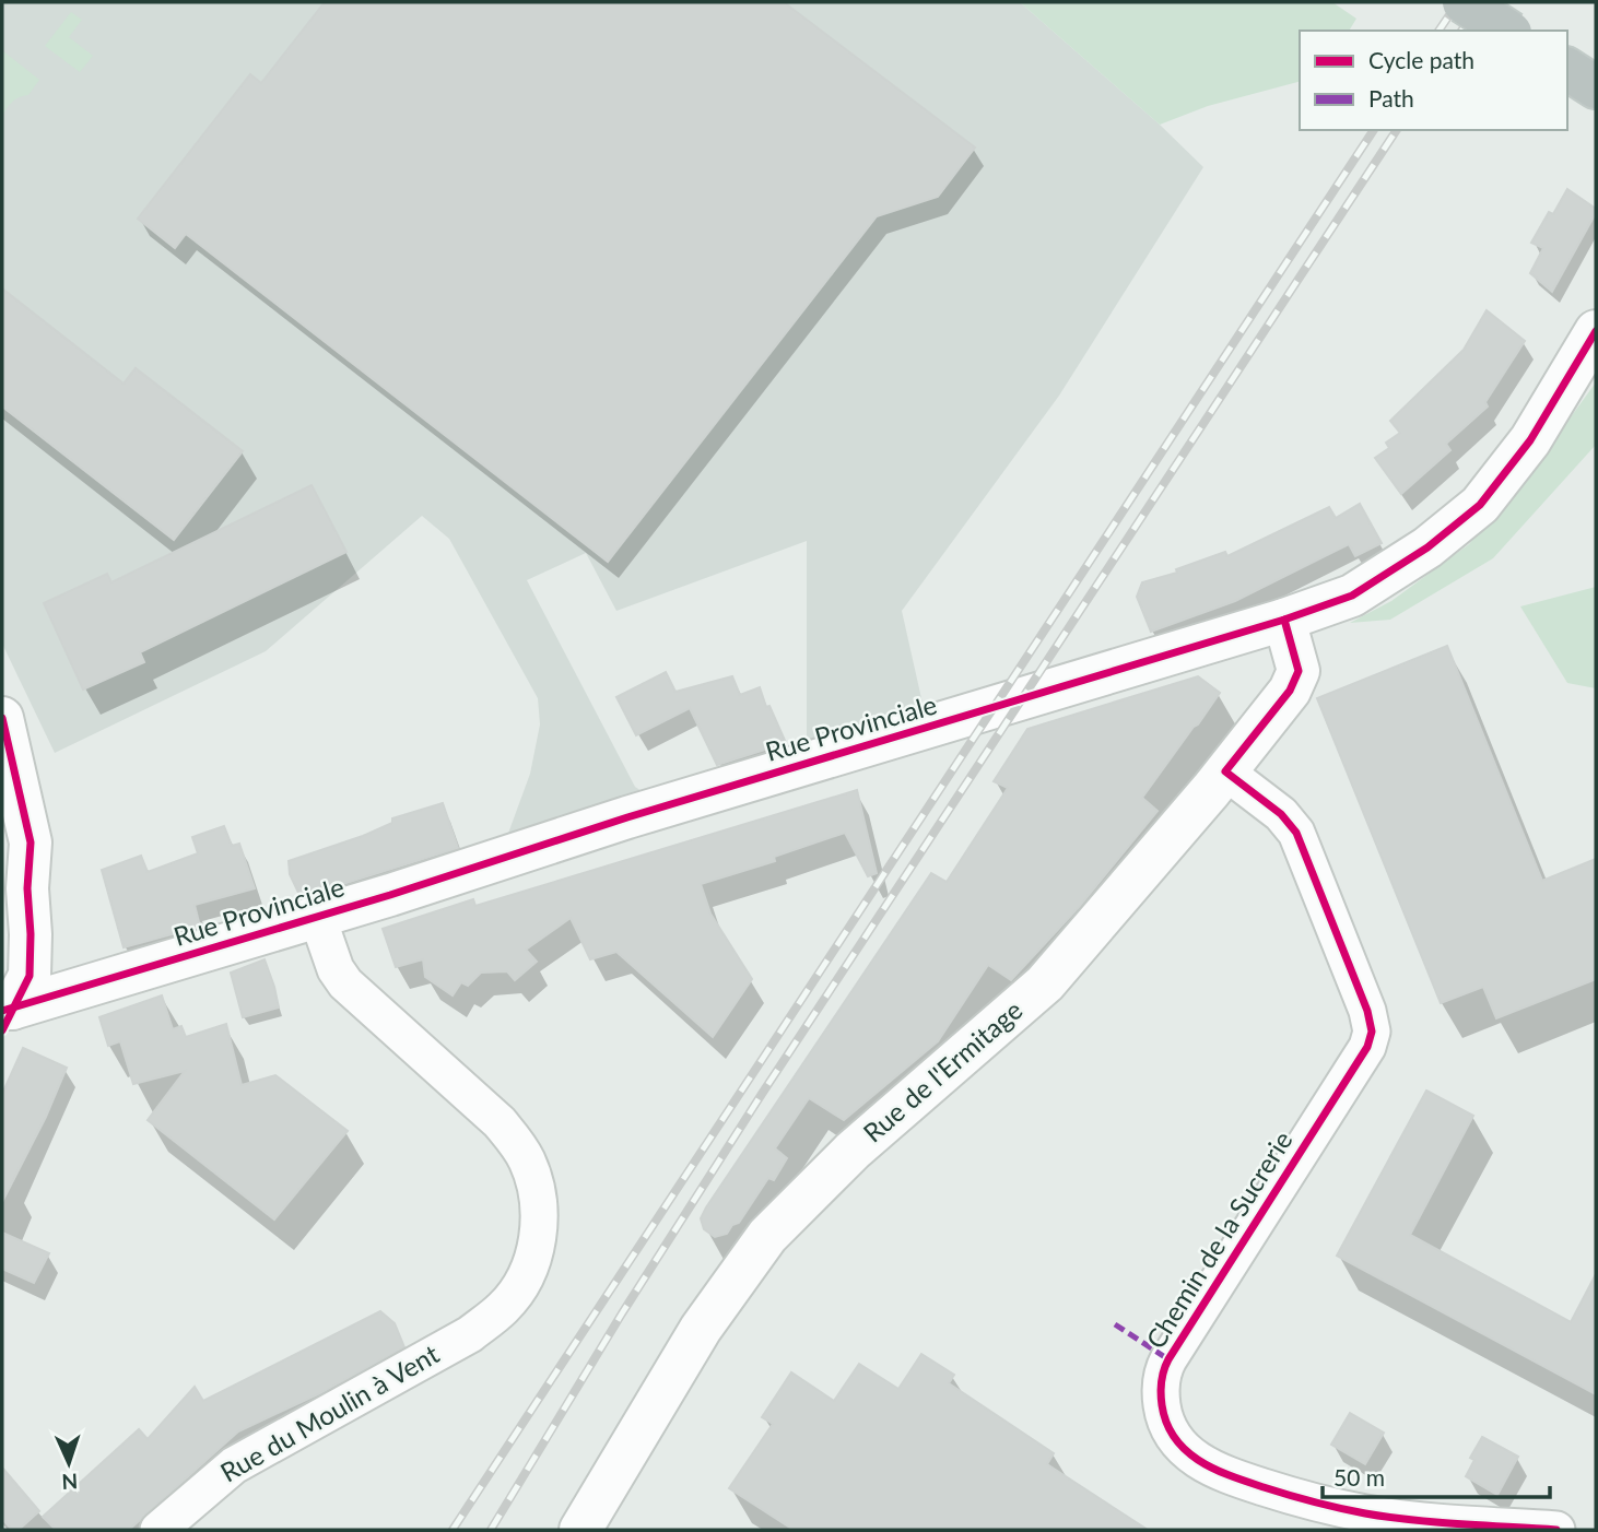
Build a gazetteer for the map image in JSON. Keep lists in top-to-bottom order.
{
  "streets": {
    "street": [
      "Rue Provinciale",
      "Rue de l'Ermitage",
      "Chemin de la Sucrerie",
      "Rue du Moulin à Vent"
    ]
  },
  "crossings": [
    ["Rue Provinciale", "Rue de l'Ermitage"],
    ["Rue Provinciale", "Rue du Moulin à Vent"],
    ["Rue de l'Ermitage", "Chemin de la Sucrerie"]
  ],
  "legend": ["Cycle path", "Path"],
  "scale_bar": "50 m",
  "north": "bottom"
}
